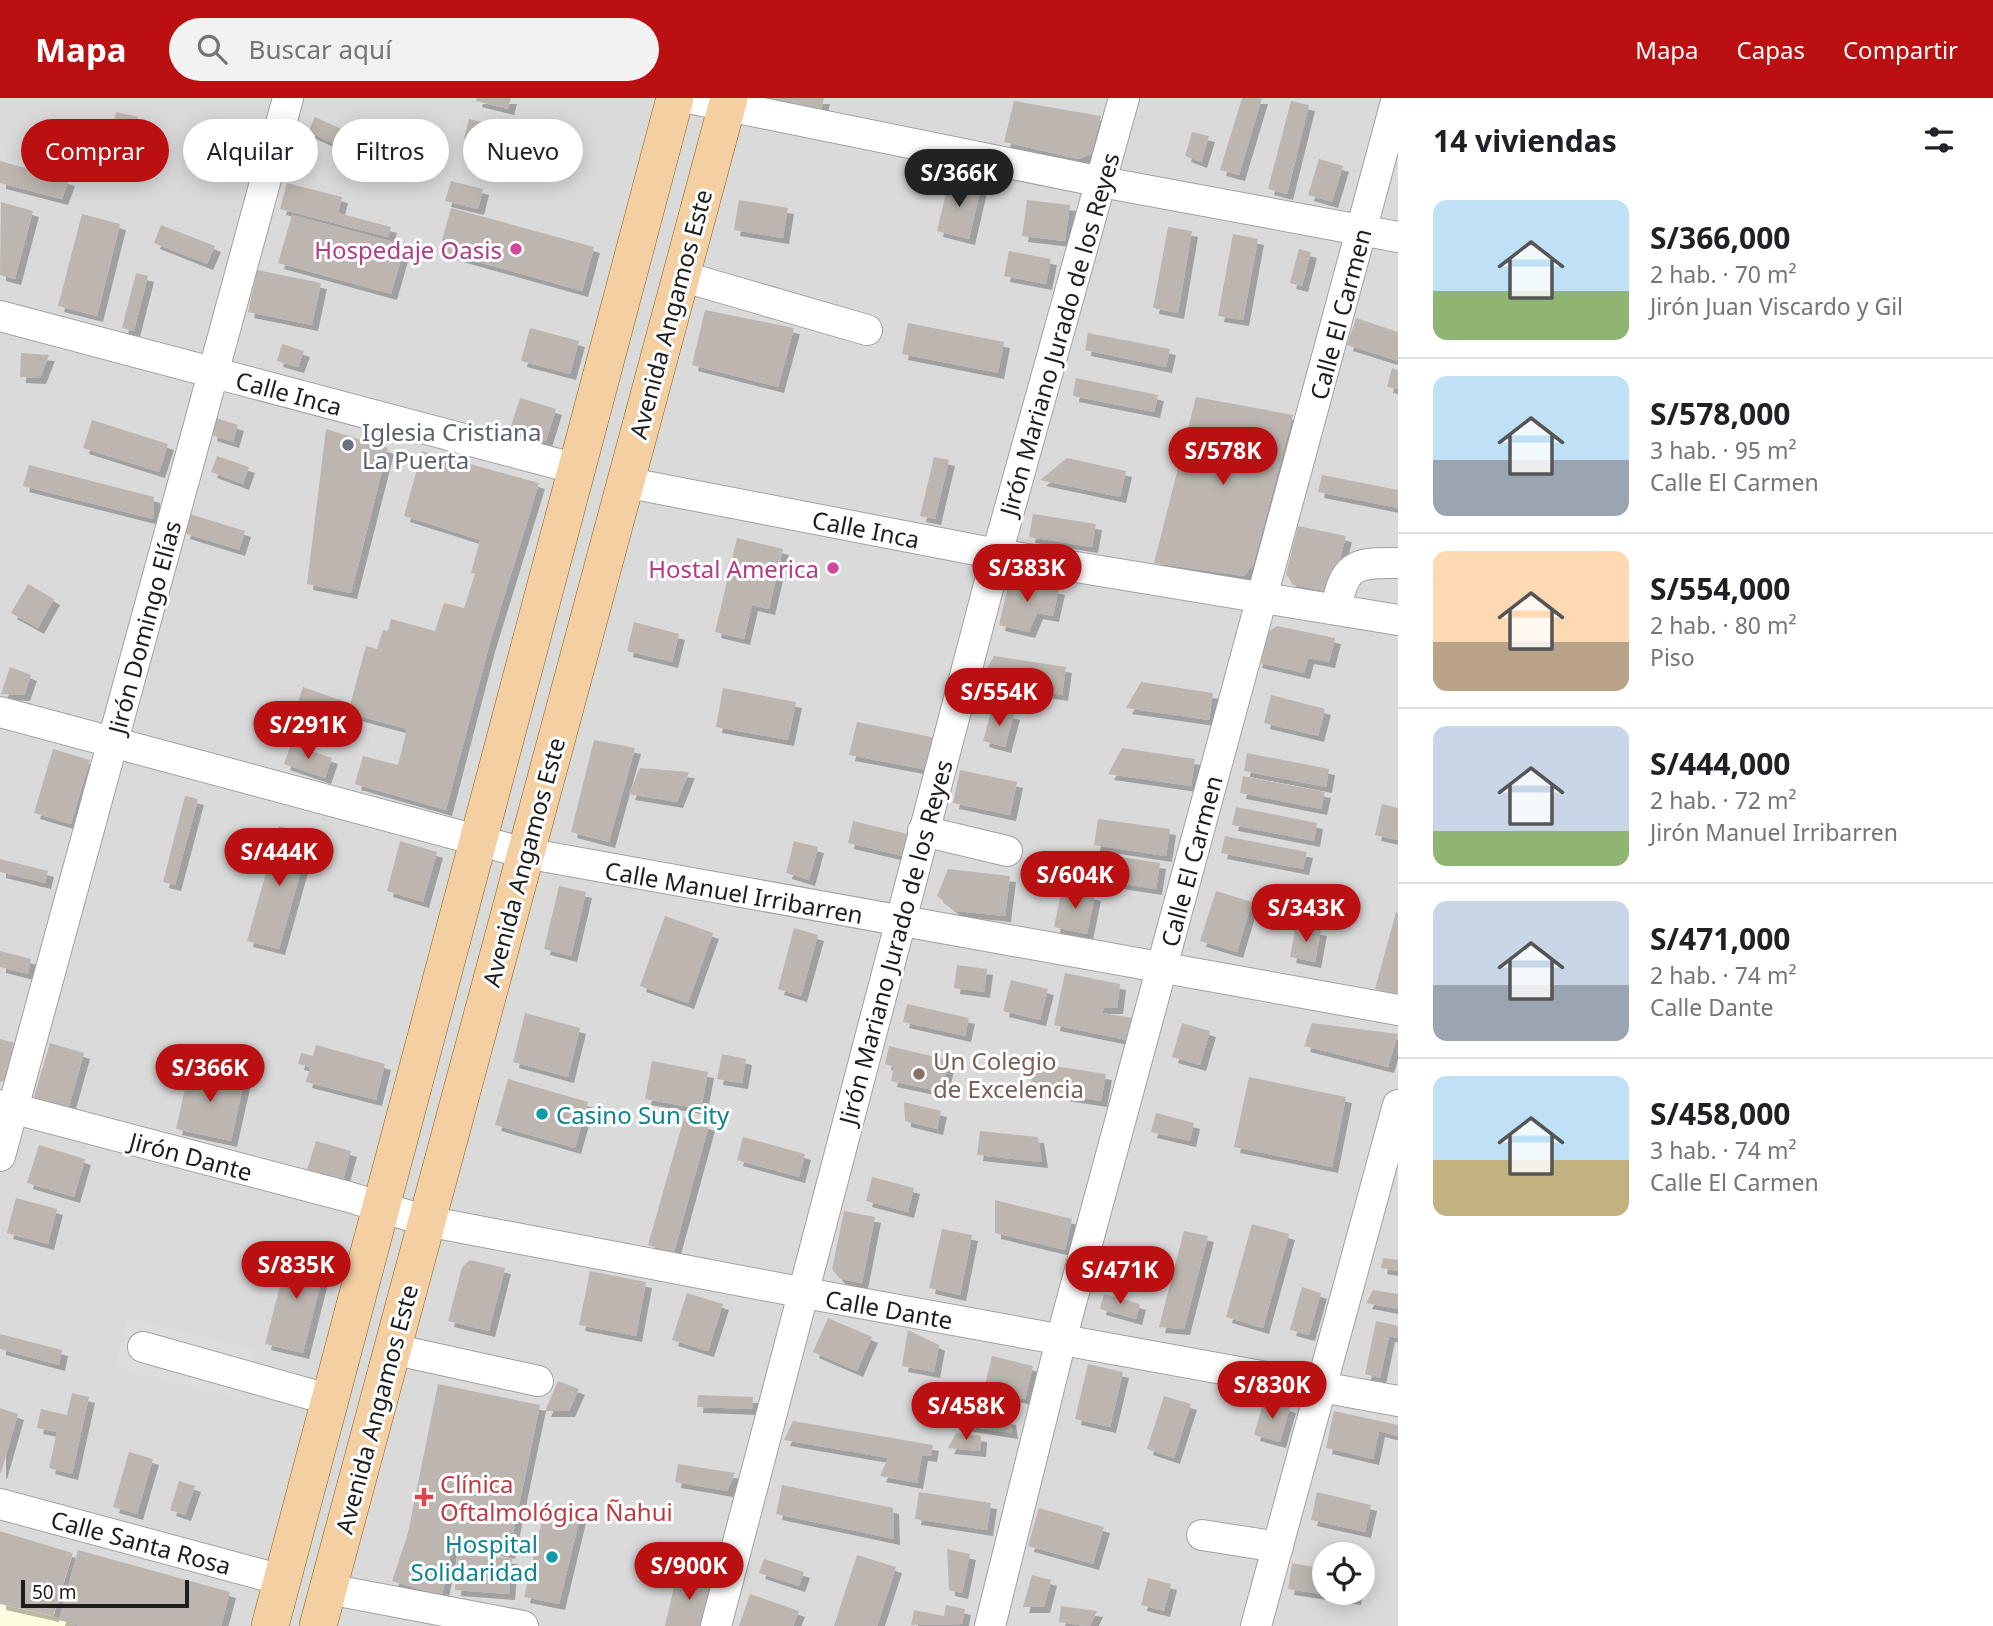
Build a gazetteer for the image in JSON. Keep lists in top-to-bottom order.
{
  "streets": {
    "main road": ["Avenida Angamos Este"],
    "street": [
      "Calle El Carmen",
      "Jirón Mariano Jurado de los Reyes",
      "Calle Inca",
      "Jirón Domingo Elías",
      "Calle Manuel Irribarren",
      "Jirón Dante",
      "Calle Dante",
      "Calle Santa Rosa"
    ]
  },
  "crossings": [
    ["Avenida Angamos Este", "Calle Inca"],
    ["Avenida Angamos Este", "Calle Manuel Irribarren"],
    ["Avenida Angamos Este", "Jirón Dante"],
    ["Avenida Angamos Este", "Calle Dante"],
    ["Avenida Angamos Este", "Calle Santa Rosa"],
    ["Calle El Carmen", "Calle Inca"],
    ["Calle El Carmen", "Calle Manuel Irribarren"],
    ["Calle El Carmen", "Calle Dante"],
    ["Jirón Mariano Jurado de los Reyes", "Calle Inca"],
    ["Jirón Mariano Jurado de los Reyes", "Calle Manuel Irribarren"],
    ["Jirón Mariano Jurado de los Reyes", "Calle Dante"],
    ["Calle Inca", "Jirón Domingo Elías"],
    ["Jirón Domingo Elías", "Calle Manuel Irribarren"],
    ["Jirón Domingo Elías", "Jirón Dante"],
    ["Jirón Dante", "Calle Dante"]
  ],
  "places": {
    "other": [
      "Hospedaje Oasis",
      "Iglesia Cristiana La Puerta",
      "Hostal America",
      "Un Colegio de Excelencia",
      "Casino Sun City",
      "Hospital Solidaridad"
    ],
    "health": ["Clínica Oftalmológica Ñahui"]
  },
  "scale_bar": "50 m",
  "page": {
    "header": "Mapa",
    "search": "Buscar aquí",
    "nav": ["Mapa", "Capas", "Compartir"],
    "heading": "14 viviendas",
    "chip": [
      "Comprar",
      "Alquilar",
      "Filtros",
      "Nuevo"
    ],
    "price": [
      "S/366K",
      "S/578K",
      "S/383K",
      "S/554K",
      "S/291K",
      "S/444K",
      "S/604K",
      "S/343K",
      "S/366K",
      "S/835K",
      "S/471K",
      "S/830K",
      "S/458K",
      "S/900K"
    ],
    "list": [
      {
        "name": "S/366,000",
        "note": "2 hab. · 70 m² · Jirón Juan Viscardo y Gil"
      },
      {
        "name": "S/578,000",
        "note": "3 hab. · 95 m² · Calle El Carmen"
      },
      {
        "name": "S/554,000",
        "note": "2 hab. · 80 m² · Piso"
      },
      {
        "name": "S/444,000",
        "note": "2 hab. · 72 m² · Jirón Manuel Irribarren"
      },
      {
        "name": "S/471,000",
        "note": "2 hab. · 74 m² · Calle Dante"
      },
      {
        "name": "S/458,000",
        "note": "3 hab. · 74 m² · Calle El Carmen"
      }
    ],
    "scale": "50 m"
  }
}
